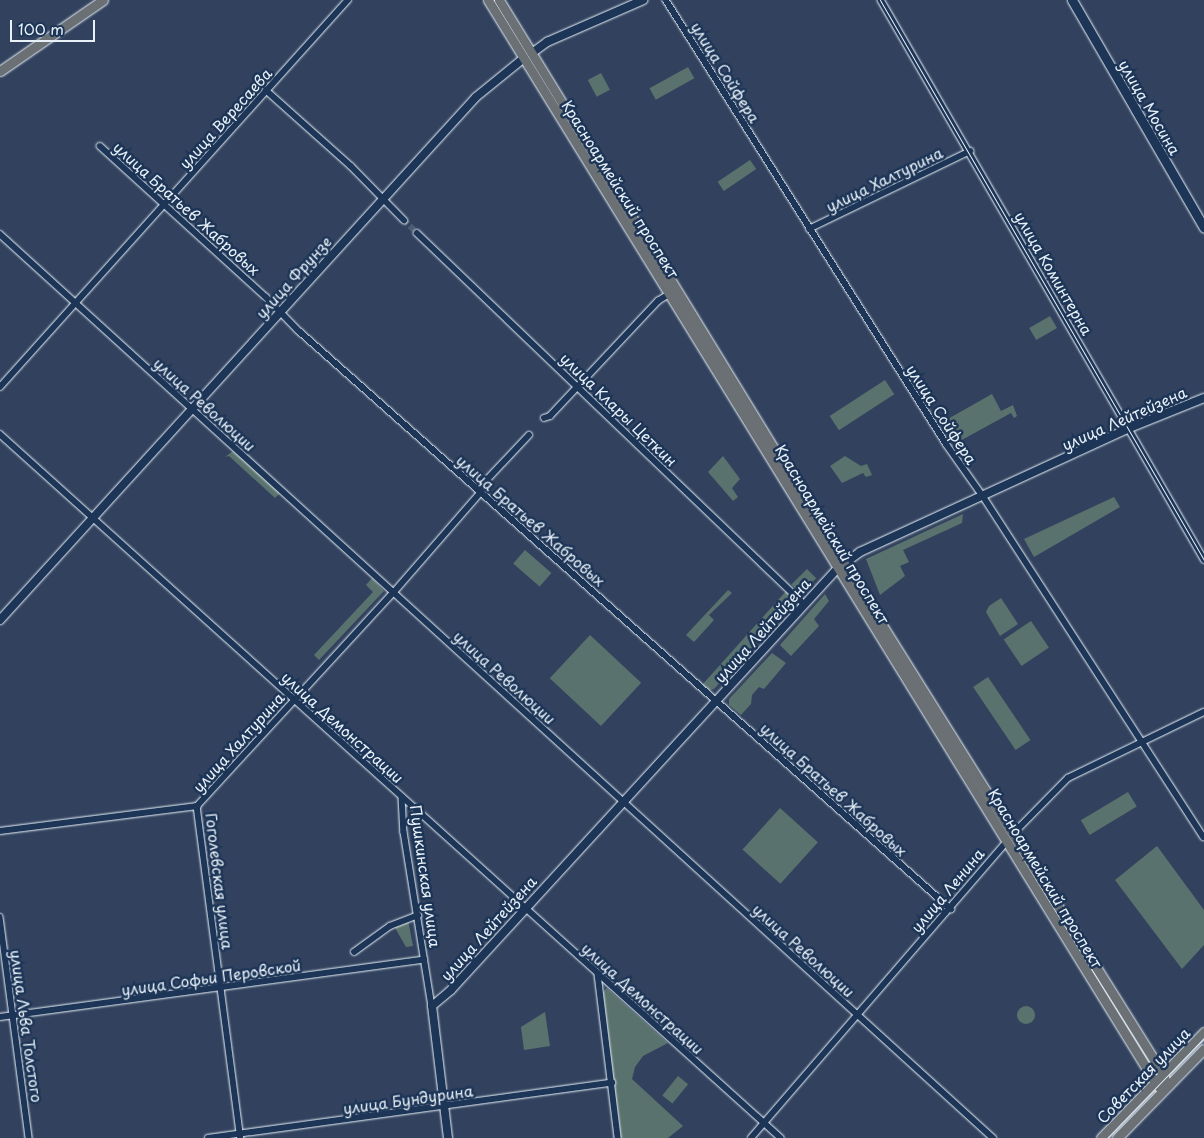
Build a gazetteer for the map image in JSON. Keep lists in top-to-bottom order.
{
  "streets": {
    "main road": ["улица Мосина", "Красноармейский проспект", "Советская улица"],
    "street": [
      "улица Сойфера",
      "улица Вересаева",
      "улица Халтурина",
      "улица Братьев Жабровых",
      "улица Коминтерна",
      "улица Фрунзе",
      "улица Революции",
      "улица Клары Цеткин",
      "улица Лейтейзена",
      "улица Демонстрации",
      "Пушкинская улица",
      "Гоголевская улица",
      "улица Ленина",
      "улица Софьи Перовской",
      "улица Льва Толстого",
      "улица Бундурина"
    ]
  },
  "crossings": [
    ["улица Сойфера", "улица Халтурина"],
    ["улица Сойфера", "улица Лейтейзена"],
    ["улица Сойфера", "улица Ленина"],
    ["улица Вересаева", "улица Братьев Жабровых"],
    ["улица Вересаева", "улица Революции"],
    ["улица Халтурина", "улица Братьев Жабровых"],
    ["улица Халтурина", "улица Коминтерна"],
    ["улица Халтурина", "улица Революции"],
    ["улица Халтурина", "улица Демонстрации"],
    ["улица Халтурина", "Гоголевская улица"],
    ["Красноармейский проспект", "улица Фрунзе"],
    ["Красноармейский проспект", "улица Лейтейзена"],
    ["Красноармейский проспект", "улица Ленина"],
    ["Красноармейский проспект", "Советская улица"],
    ["улица Братьев Жабровых", "улица Фрунзе"],
    ["улица Братьев Жабровых", "улица Лейтейзена"],
    ["улица Братьев Жабровых", "улица Ленина"],
    ["улица Коминтерна", "улица Лейтейзена"],
    ["улица Фрунзе", "улица Революции"],
    ["улица Фрунзе", "улица Демонстрации"],
    ["улица Революции", "улица Лейтейзена"],
    ["улица Революции", "улица Ленина"],
    ["улица Клары Цеткин", "улица Лейтейзена"],
    ["улица Лейтейзена", "улица Демонстрации"],
    ["улица Лейтейзена", "Пушкинская улица"],
    ["улица Демонстрации", "Пушкинская улица"],
    ["улица Демонстрации", "улица Ленина"],
    ["Пушкинская улица", "улица Софьи Перовской"],
    ["Пушкинская улица", "улица Бундурина"],
    ["Гоголевская улица", "улица Софьи Перовской"],
    ["Гоголевская улица", "улица Бундурина"],
    ["улица Софьи Перовской", "улица Льва Толстого"]
  ],
  "scale_bar": "100 m"
}
